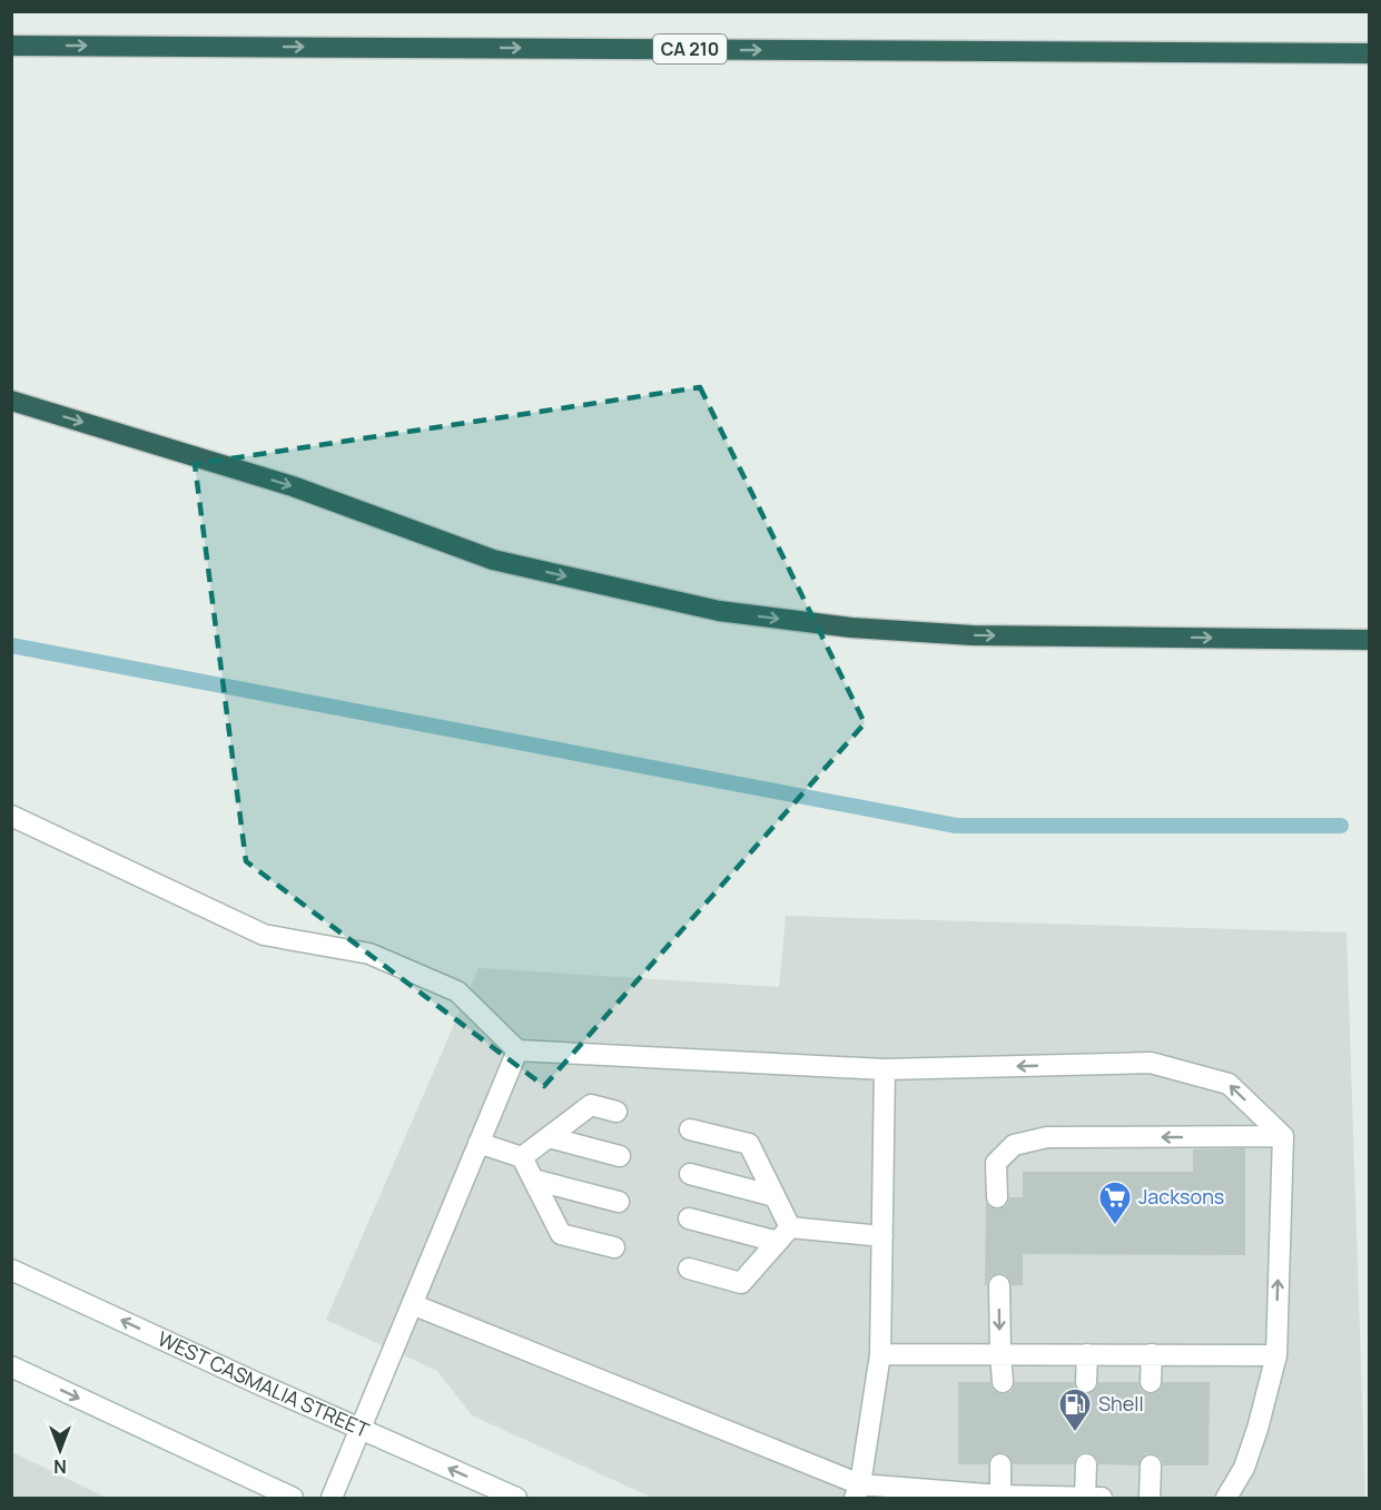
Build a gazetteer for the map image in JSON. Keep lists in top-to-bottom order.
{
  "streets": {
    "highway": ["CA 210"],
    "street": ["WEST CASMALIA STREET"]
  },
  "places": {
    "supermarket": ["Jacksons"],
    "fuel station": ["Shell"]
  },
  "north": "bottom"
}
